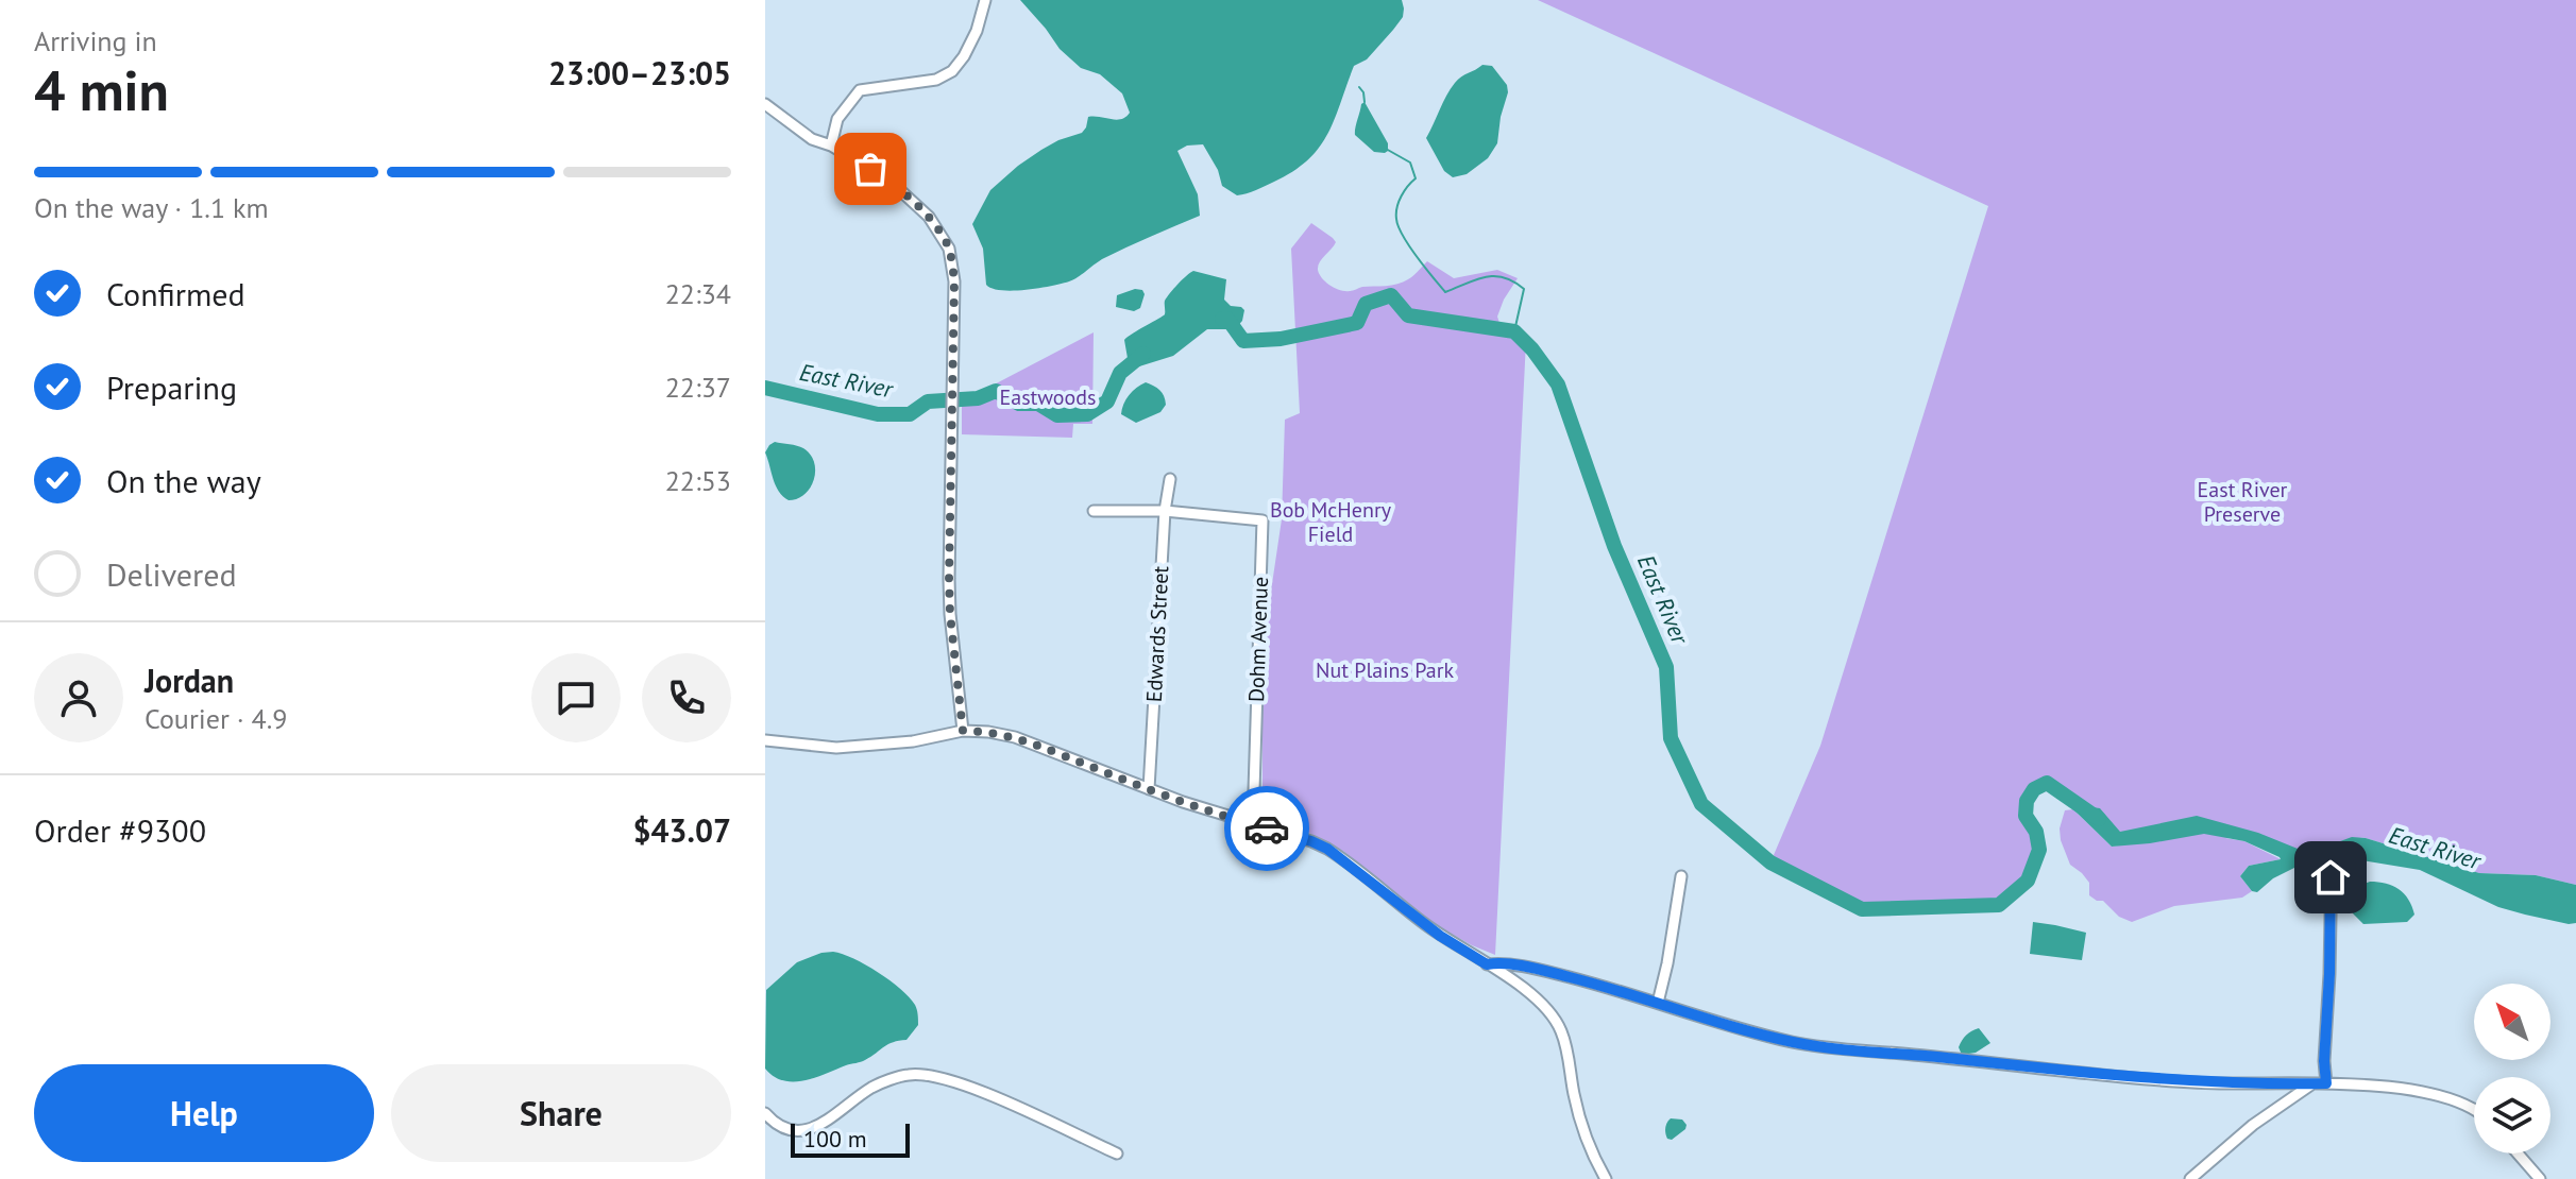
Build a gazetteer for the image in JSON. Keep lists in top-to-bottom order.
{
  "streets": {
    "street": ["Edwards Street", "Dohm Avenue"]
  },
  "crossings": [
    ["Edwards Street", "Dohm Avenue"]
  ],
  "water": ["East River"],
  "parks": [
    "Eastwoods",
    "East River Preserve",
    "Bob McHenry Field",
    "Nut Plains Park"
  ],
  "scale_bar": "100 m",
  "north": "top left",
  "page": {
    "heading": ["4 min", "Arriving in", "23:00–23:05"],
    "panel": [
      "Jordan",
      "Courier · 4.9",
      "Order #9300",
      "$43.07"
    ],
    "bar": "On the way · 1.1 km",
    "list": [
      ["Confirmed", "22:34"],
      ["Preparing", "22:37"],
      ["On the way", "22:53"],
      "Delivered"
    ],
    "buttons": ["Help", "Share"],
    "scale": "100 m"
  }
}
